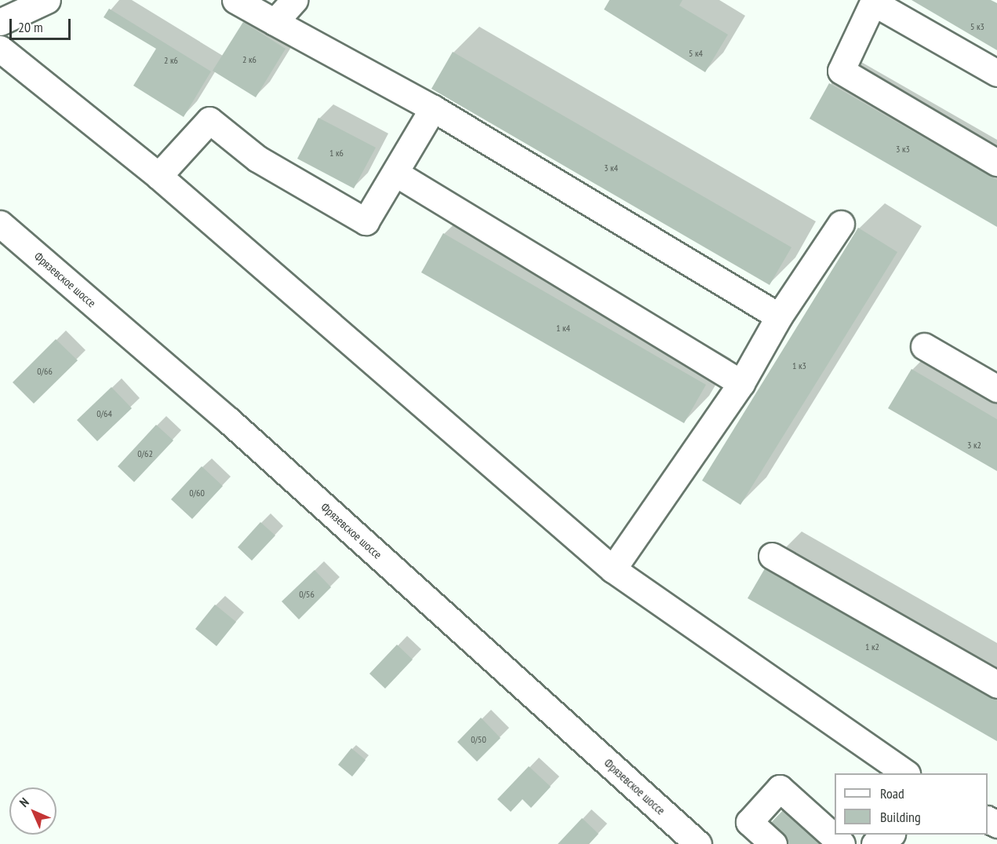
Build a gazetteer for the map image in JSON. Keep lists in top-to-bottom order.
{
  "streets": {
    "main road": ["Фрязевское шоссе"]
  },
  "house_numbers": [
    "5 к3",
    "5 к4",
    "2 к6",
    "2 к6",
    "3 к3",
    "1 к6",
    "3 к4",
    "1 к4",
    "1 к3",
    "0/66",
    "0/64",
    "3 к2",
    "0/62",
    "0/60",
    "0/56",
    "1 к2",
    "0/50"
  ],
  "legend": ["Road", "Building"],
  "scale_bar": "20 m",
  "north": "top left"
}
